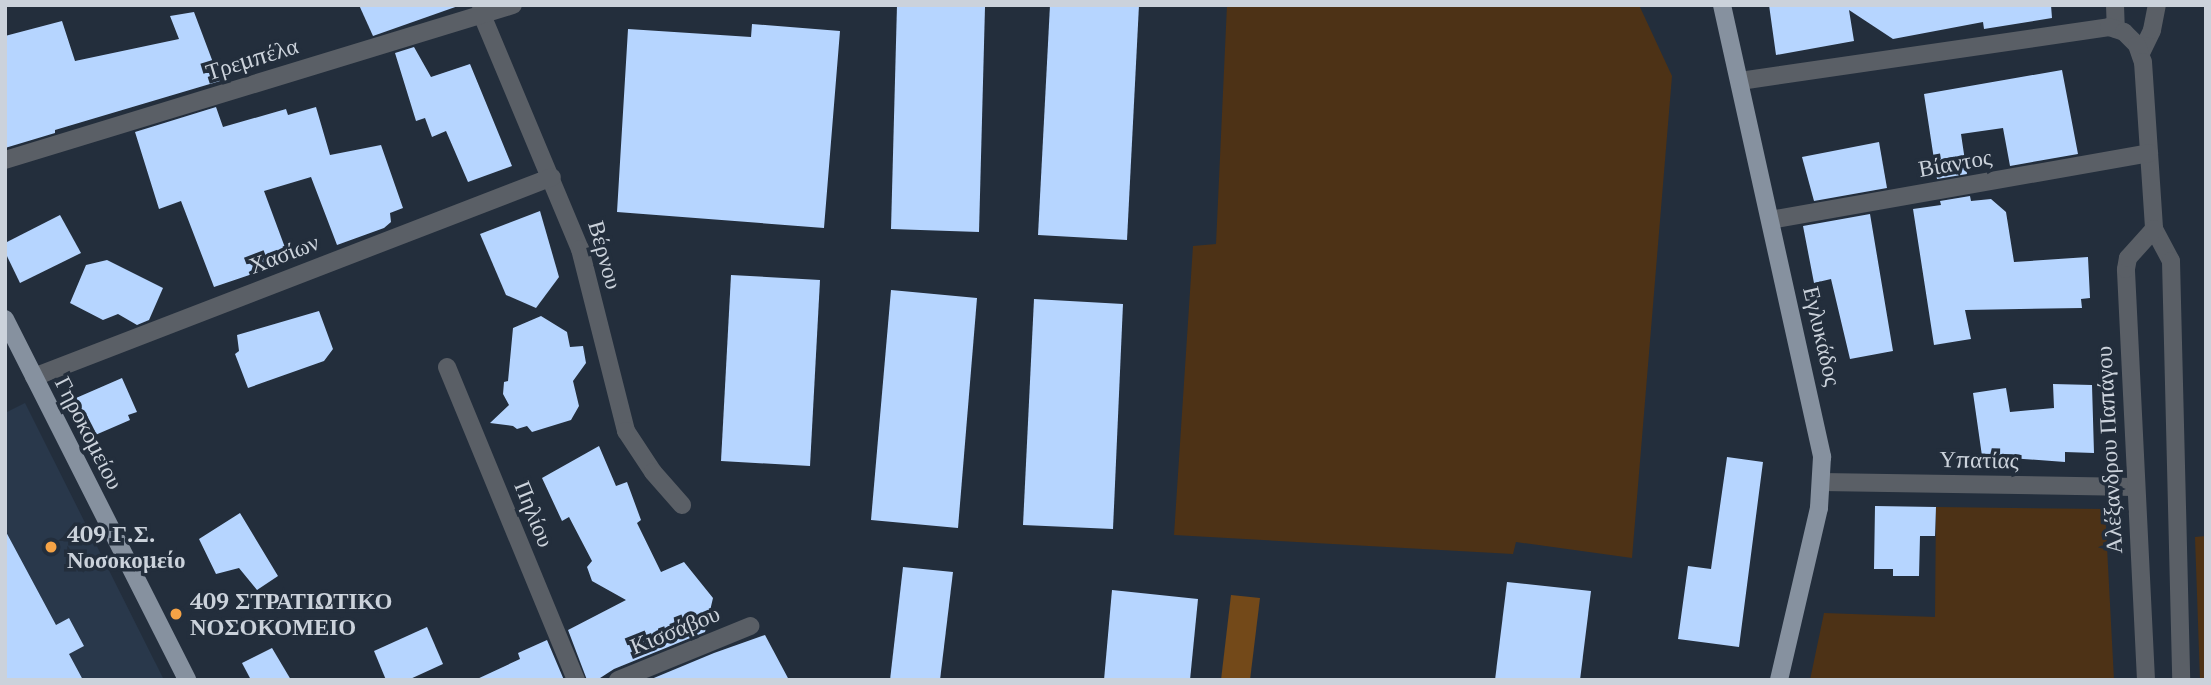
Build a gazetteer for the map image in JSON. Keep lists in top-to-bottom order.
{
  "streets": {
    "main road": ["Εγλυκάδος", "Γηροκομείου"],
    "street": [
      "Τρεμπέλα",
      "Βίαντος",
      "Χασίων",
      "Βέρνου",
      "Αλέξανδρου Παπάγου",
      "Υπατίας",
      "Πηλίου",
      "Κισσάβου"
    ]
  },
  "crossings": [
    ["Τρεμπέλα", "Βέρνου"],
    ["Βίαντος", "Εγλυκάδος"],
    ["Χασίων", "Βέρνου"],
    ["Χασίων", "Γηροκομείου"],
    ["Εγλυκάδος", "Υπατίας"],
    ["Αλέξανδρου Παπάγου", "Υπατίας"]
  ],
  "places": ["409 Γ.Σ. Νοσοκομείο", "409 ΣΤΡΑΤΙΩΤΙΚΟ ΝΟΣΟΚΟΜΕΙΟ"]
}
